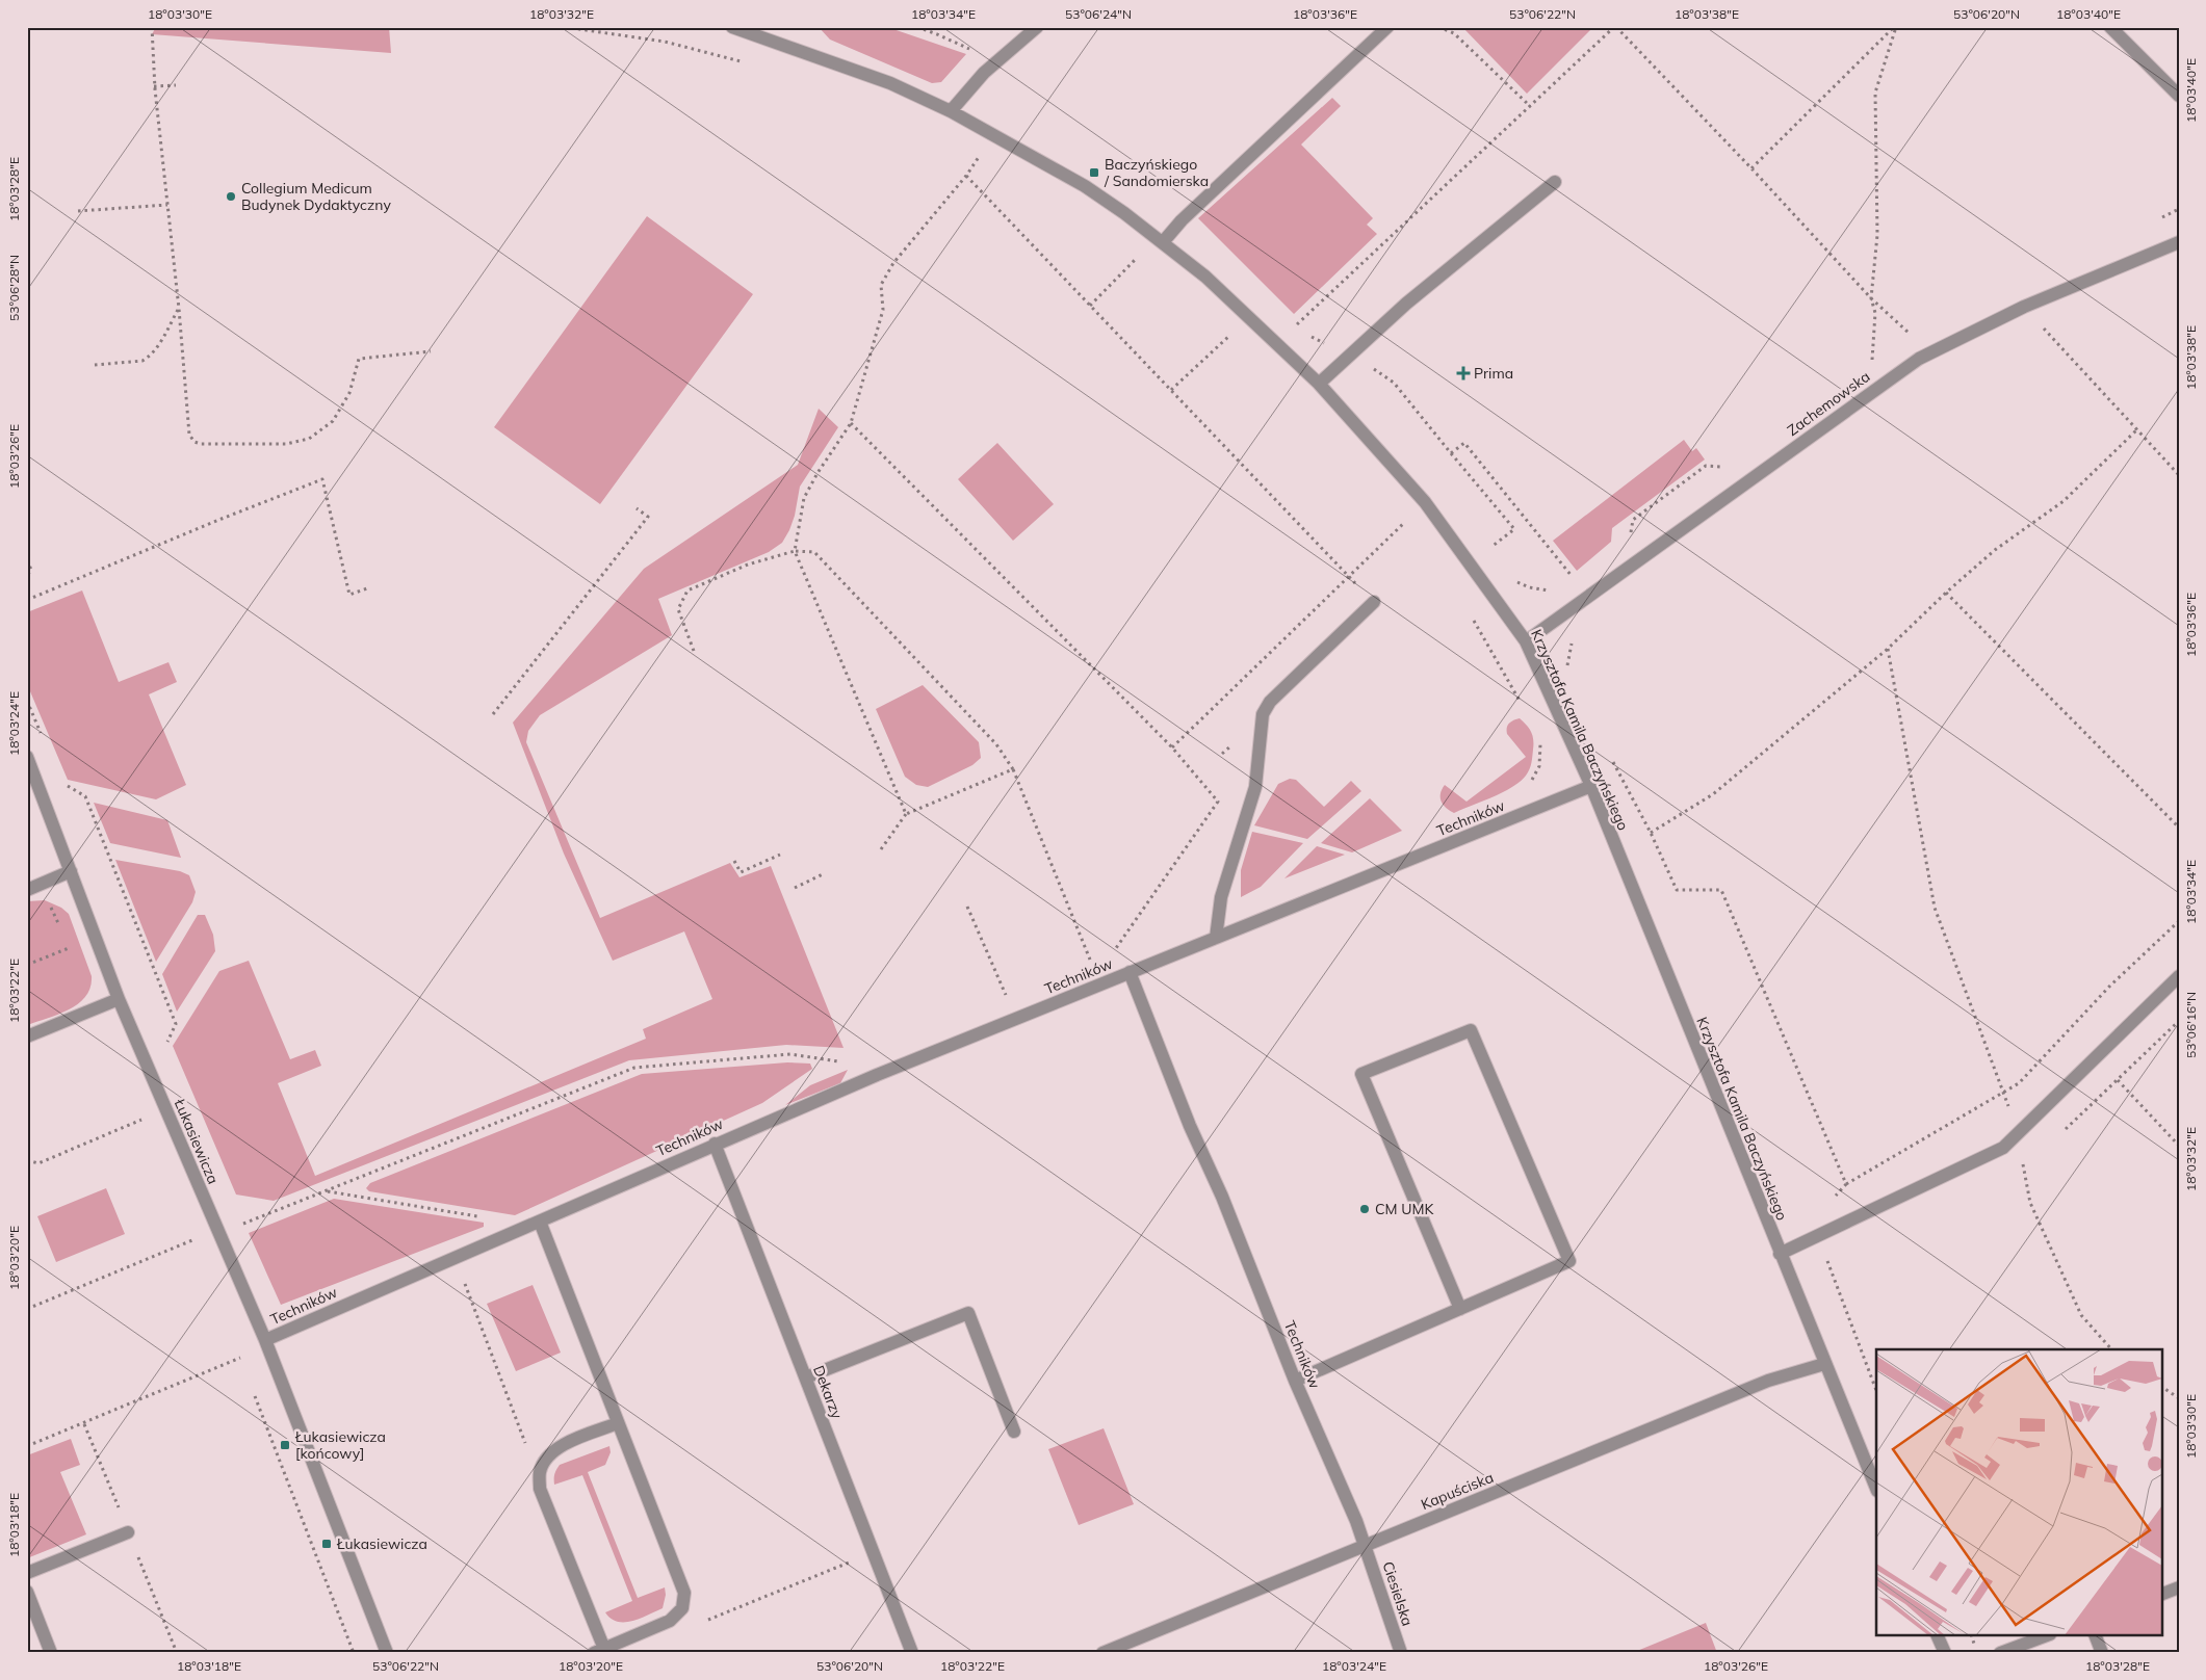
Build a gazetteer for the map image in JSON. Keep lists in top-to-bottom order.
{
  "streets": {
    "street": [
      "Zachemowska",
      "Krzysztofa Kamila Baczyńskiego",
      "Techników",
      "Łukasiewicza",
      "Dekarzy",
      "Kapuściska",
      "Ciesielska"
    ]
  },
  "crossings": [
    ["Zachemowska", "Krzysztofa Kamila Baczyńskiego"],
    ["Krzysztofa Kamila Baczyńskiego", "Techników"],
    ["Krzysztofa Kamila Baczyńskiego", "Kapuściska"],
    ["Techników", "Łukasiewicza"],
    ["Techników", "Dekarzy"],
    ["Techników", "Kapuściska"],
    ["Techników", "Ciesielska"],
    ["Kapuściska", "Ciesielska"]
  ],
  "places": {
    "transit": ["Baczyńskiego / Sandomierska", "Łukasiewicza [końcowy]", "Łukasiewicza"],
    "other": ["Collegium Medicum Budynek Dydaktyczny", "CM UMK"],
    "health": ["Prima"]
  },
  "coordinates": [
    "18°03'30\"E",
    "18°03'32\"E",
    "18°03'34\"E",
    "53°06'24\"N",
    "18°03'36\"E",
    "53°06'22\"N",
    "18°03'38\"E",
    "53°06'20\"N",
    "18°03'40\"E",
    "18°03'28\"E",
    "53°06'28\"N",
    "18°03'26\"E",
    "18°03'24\"E",
    "18°03'22\"E",
    "53°06'16\"N",
    "18°03'20\"E",
    "18°03'18\"E"
  ]
}
